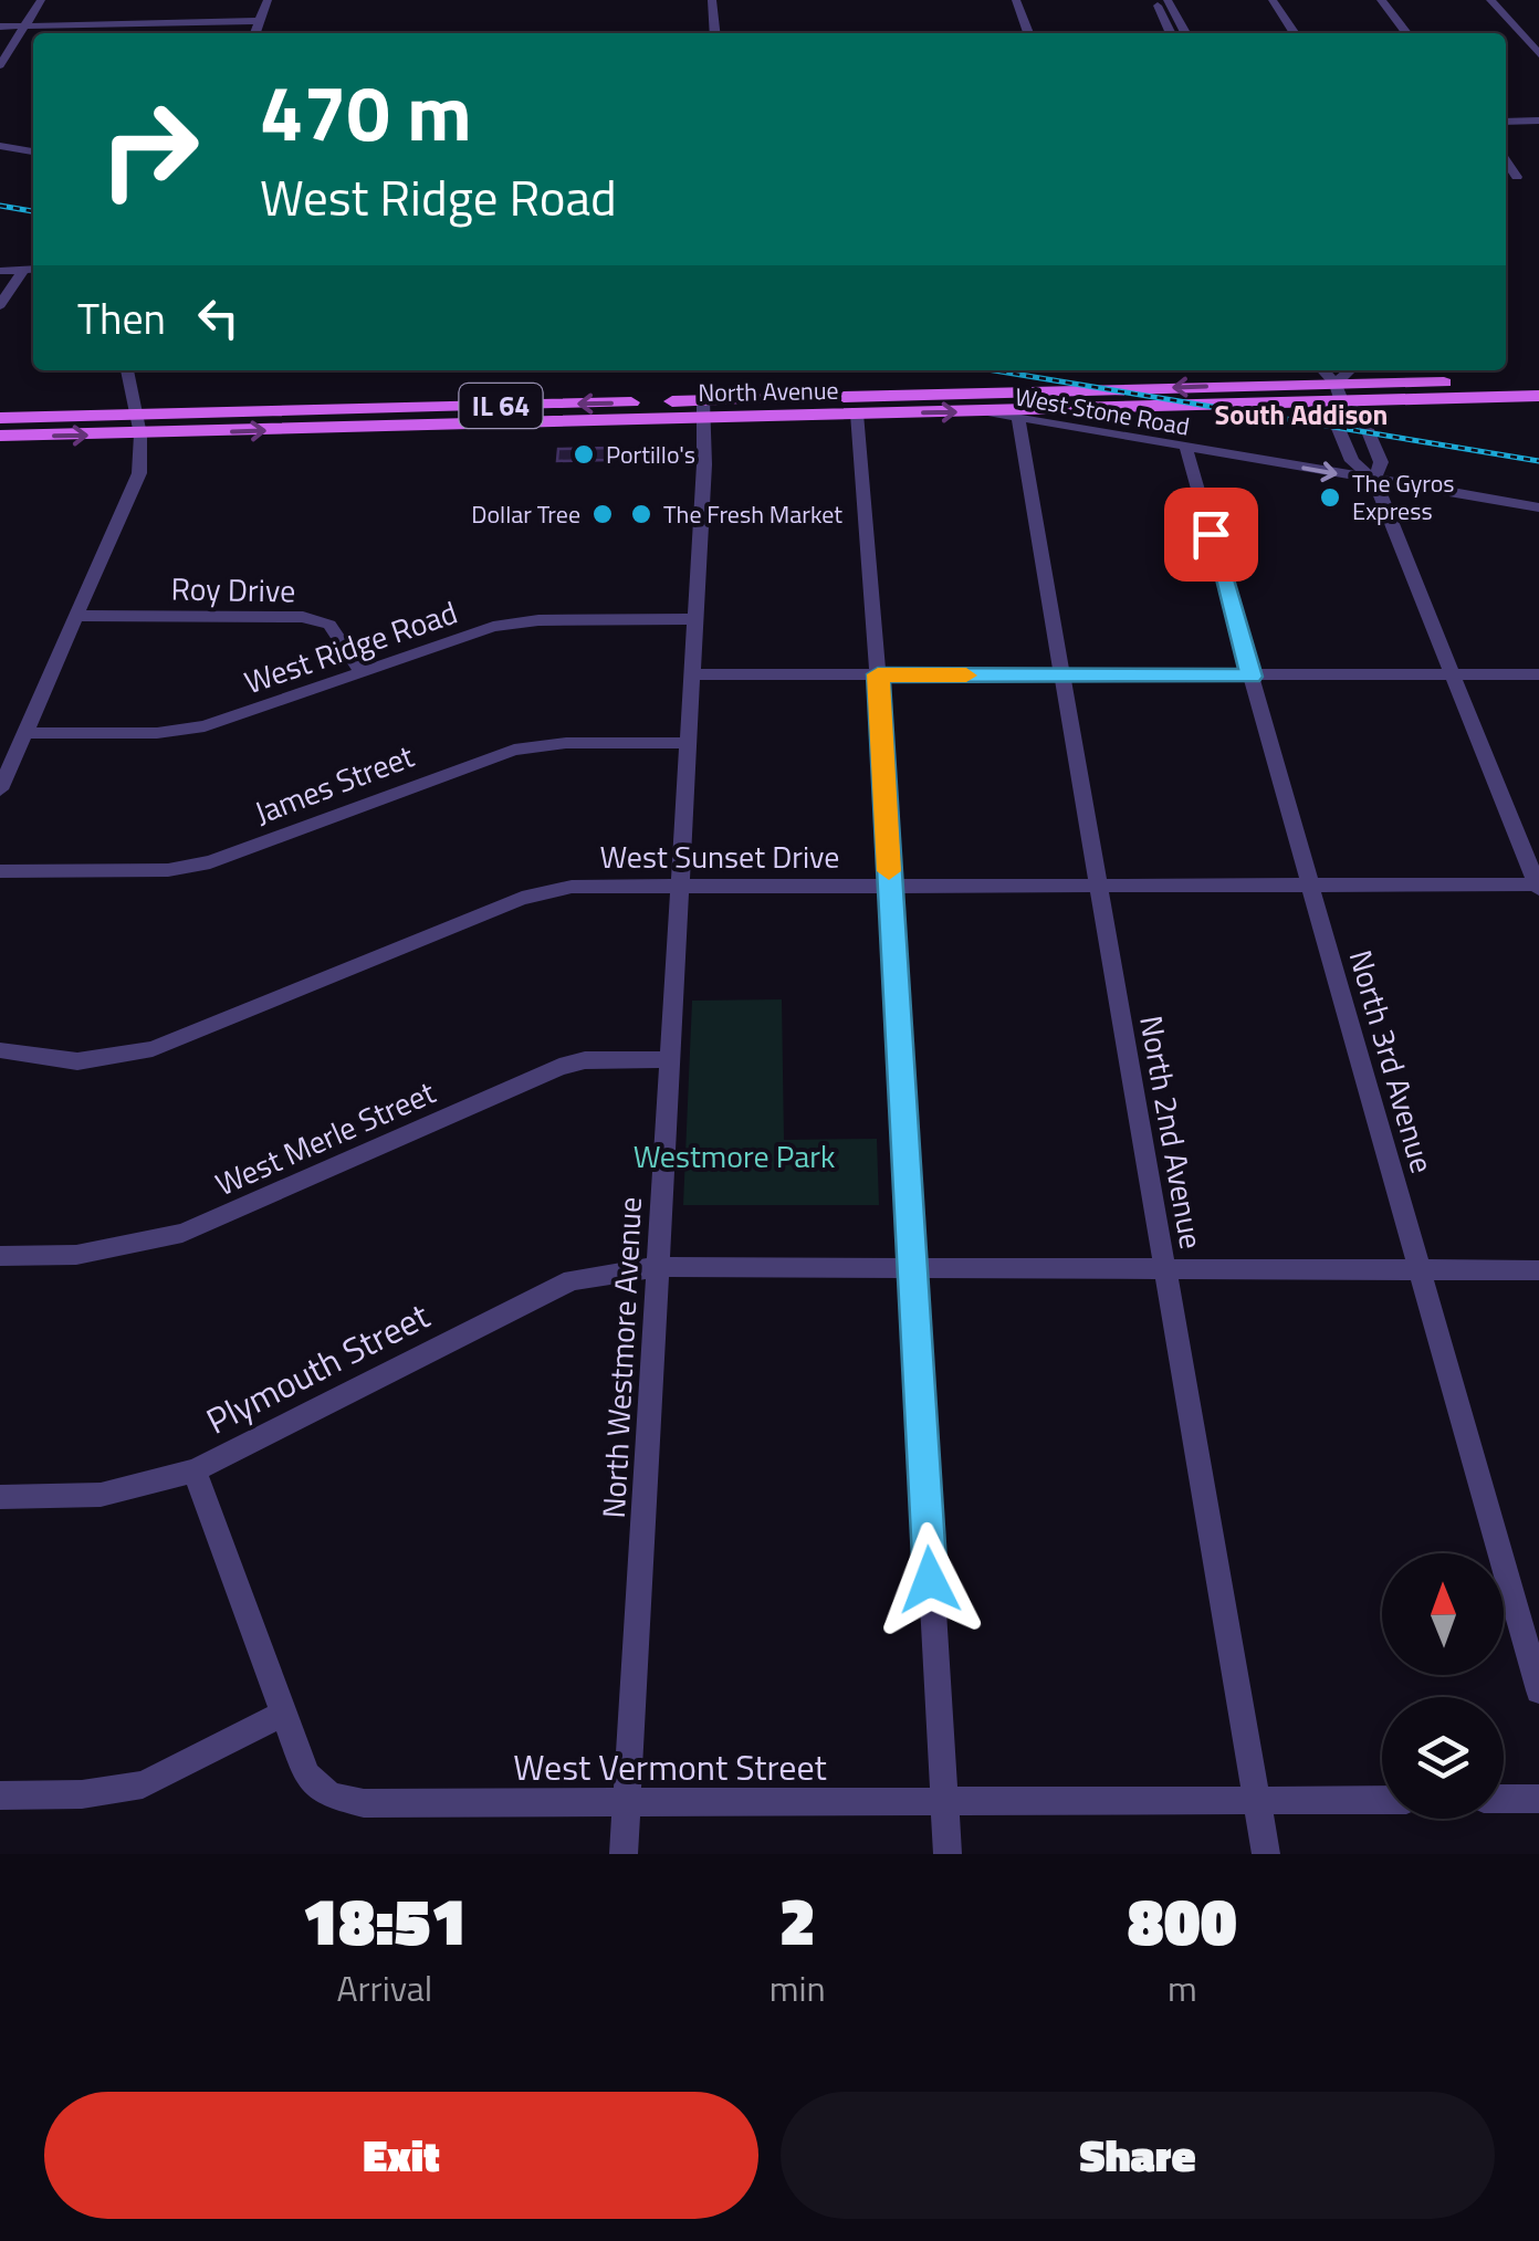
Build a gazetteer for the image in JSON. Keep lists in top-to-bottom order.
{
  "streets": {
    "main road": ["North Avenue", "IL 64"],
    "street": [
      "West Stone Road",
      "Roy Drive",
      "West Ridge Road",
      "James Street",
      "West Sunset Drive",
      "North 3rd Avenue",
      "North 2nd Avenue",
      "West Merle Street",
      "North Westmore Avenue",
      "Plymouth Street",
      "West Vermont Street"
    ]
  },
  "crossings": [
    ["North Avenue", "West Stone Road"],
    ["North Avenue", "North Westmore Avenue"],
    ["West Stone Road", "North 3rd Avenue"],
    ["West Stone Road", "North 2nd Avenue"],
    ["Roy Drive", "West Ridge Road"],
    ["West Ridge Road", "North Westmore Avenue"],
    ["James Street", "North Westmore Avenue"],
    ["West Sunset Drive", "North 3rd Avenue"],
    ["West Sunset Drive", "North 2nd Avenue"],
    ["West Sunset Drive", "North Westmore Avenue"],
    ["North 3rd Avenue", "Plymouth Street"],
    ["North 2nd Avenue", "Plymouth Street"],
    ["North 2nd Avenue", "West Vermont Street"],
    ["West Merle Street", "North Westmore Avenue"],
    ["North Westmore Avenue", "Plymouth Street"],
    ["North Westmore Avenue", "West Vermont Street"],
    ["Plymouth Street", "West Vermont Street"]
  ],
  "districts": ["South Addison"],
  "parks": ["Westmore Park"],
  "places": [
    "Portillo's",
    "The Gyros Express",
    "Dollar Tree",
    "The Fresh Market"
  ],
  "north": "top",
  "page": {
    "turn": ["470 m", "West Ridge Road"],
    "then": "Then",
    "eta": [
      "18:51",
      "Arrival",
      "2",
      "min",
      "800",
      "m"
    ],
    "buttons": ["Exit", "Share"]
  }
}
